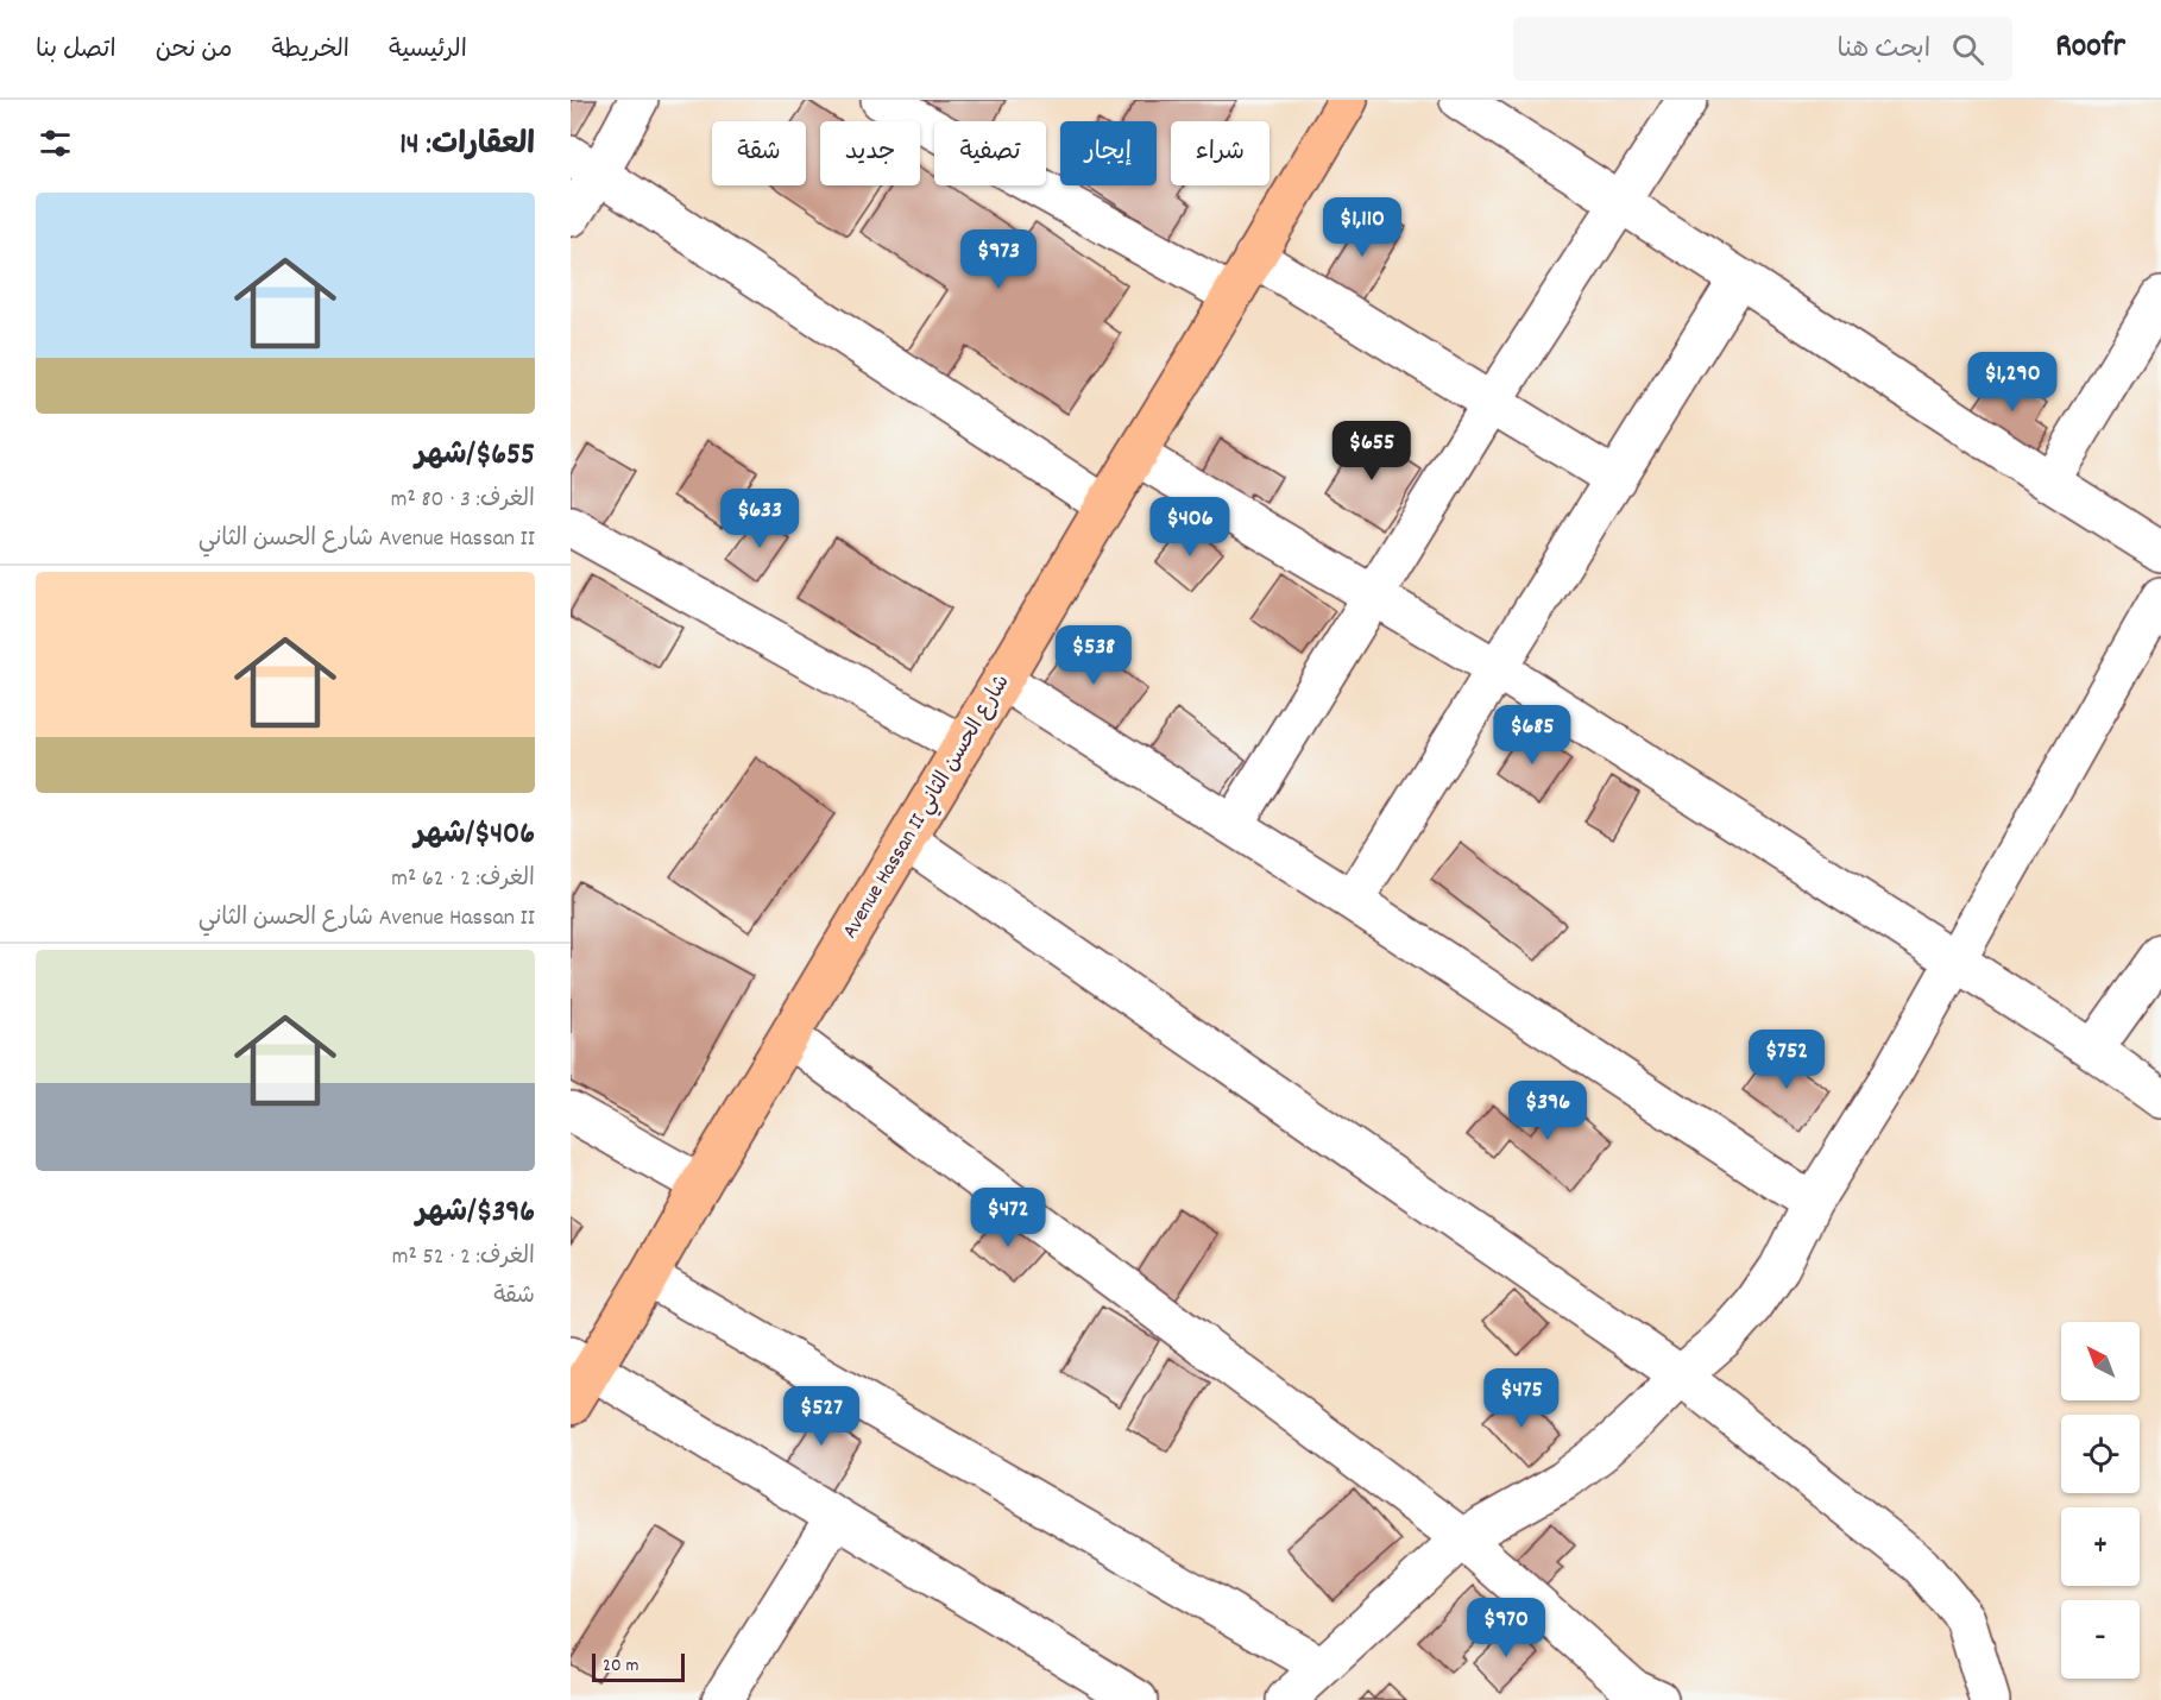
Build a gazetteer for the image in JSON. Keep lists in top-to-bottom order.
{
  "streets": {
    "main road": ["Avenue Hassan II شارع الحسن الثاني"]
  },
  "scale_bar": "20 m",
  "north": "top left",
  "page": {
    "header": "Roofr",
    "search": "ابحث هنا",
    "nav": [
      "الرئيسية",
      "الخريطة",
      "من نحن",
      "اتصل بنا"
    ],
    "heading": "العقارات: 14",
    "chip": [
      "شراء",
      "إيجار",
      "تصفية",
      "جديد",
      "شقة"
    ],
    "list": [
      {
        "name": "$655/شهر",
        "note": "الغرف: 3 · 80 m² · Avenue Hassan II شارع الحسن الثاني"
      },
      {
        "name": "$406/شهر",
        "note": "الغرف: 2 · 62 m² · Avenue Hassan II شارع الحسن الثاني"
      },
      {
        "name": "$396/شهر",
        "note": "الغرف: 2 · 52 m² · شقة"
      }
    ],
    "price": [
      "$1,110",
      "$973",
      "$1,290",
      "$655",
      "$633",
      "$406",
      "$538",
      "$685",
      "$752",
      "$396",
      "$472",
      "$475",
      "$527",
      "$970"
    ],
    "map_buttons": ["+", "−"],
    "scale": "20 m"
  }
}
